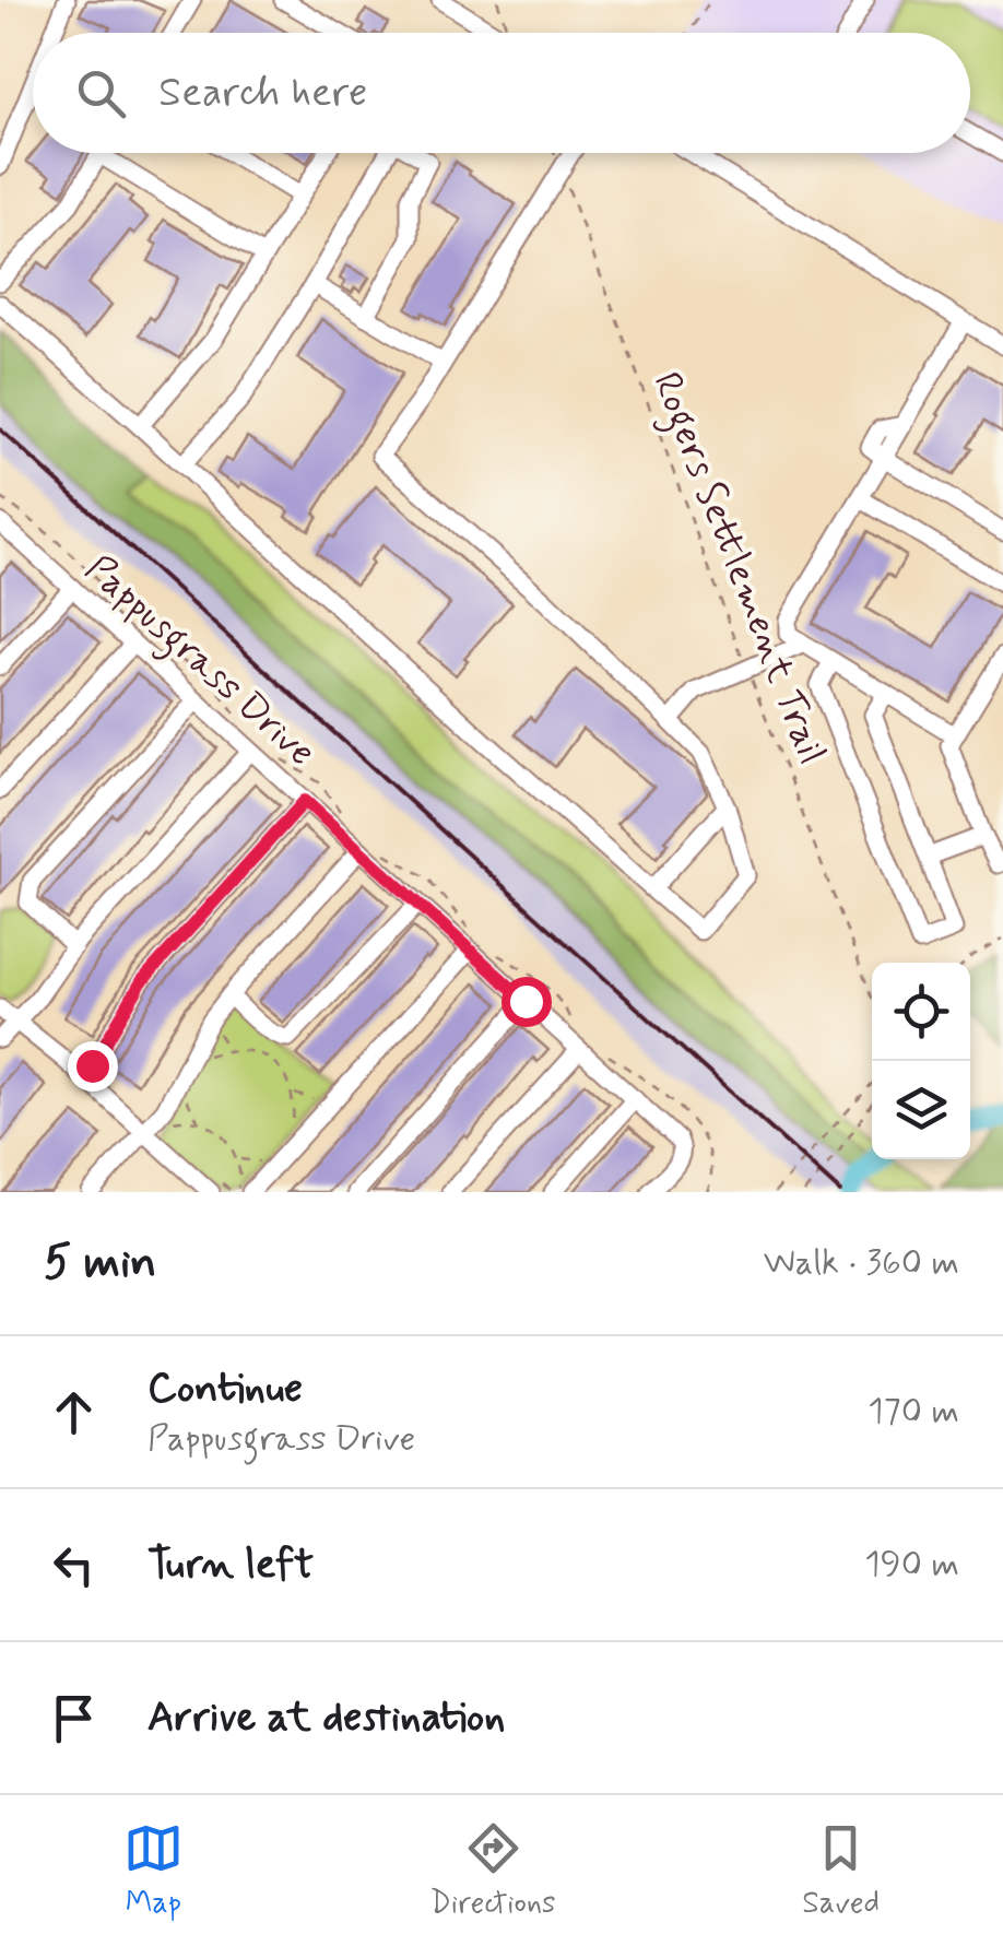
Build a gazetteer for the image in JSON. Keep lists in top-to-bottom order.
{
  "streets": {
    "street": ["Pappusgrass Drive"],
    "path": ["Rogers Settlement Trail"]
  },
  "page": {
    "search": "Search here",
    "heading": ["5 min", "Walk · 360 m"],
    "list": [
      ["Continue", "Pappusgrass Drive", "170 m"],
      ["Turn left", "190 m"],
      "Arrive at destination"
    ],
    "nav": ["Map", "Directions", "Saved"]
  }
}
